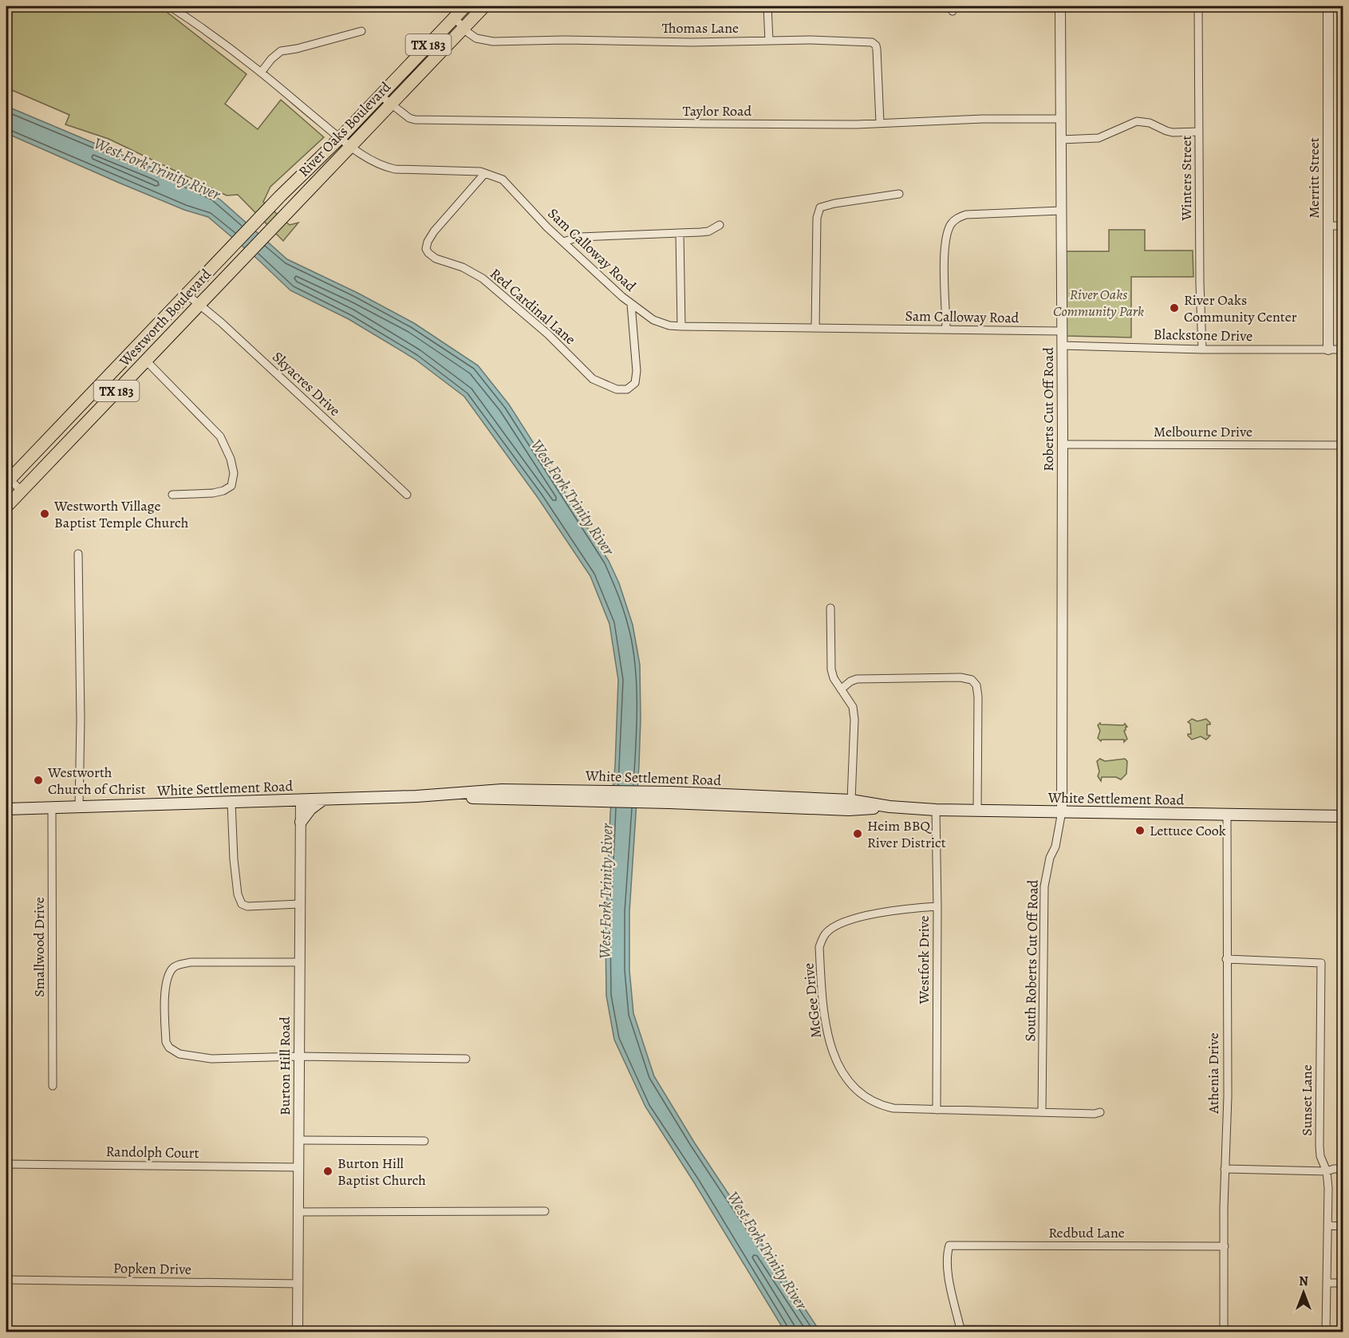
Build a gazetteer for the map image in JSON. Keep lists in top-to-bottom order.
{
  "streets": {
    "main road": [
      "TX 183",
      "River Oaks Boulevard",
      "Westworth Boulevard",
      "White Settlement Road"
    ],
    "street": [
      "Thomas Lane",
      "Taylor Road",
      "Winters Street",
      "Merritt Street",
      "Sam Calloway Road",
      "Red Cardinal Lane",
      "Blackstone Drive",
      "Skyacres Drive",
      "Roberts Cut Off Road",
      "Melbourne Drive",
      "Smallwood Drive",
      "Westfork Drive",
      "South Roberts Cut Off Road",
      "McGee Drive",
      "Burton Hill Road",
      "Athenia Drive",
      "Sunset Lane",
      "Randolph Court",
      "Redbud Lane",
      "Popken Drive"
    ]
  },
  "crossings": [
    ["Thomas Lane", "Taylor Road"],
    ["Thomas Lane", "River Oaks Boulevard"],
    ["Taylor Road", "River Oaks Boulevard"],
    ["Taylor Road", "Roberts Cut Off Road"],
    ["River Oaks Boulevard", "Sam Calloway Road"],
    ["River Oaks Boulevard", "Westworth Boulevard"],
    ["Winters Street", "Blackstone Drive"],
    ["Merritt Street", "Blackstone Drive"],
    ["Sam Calloway Road", "Red Cardinal Lane"],
    ["Sam Calloway Road", "Roberts Cut Off Road"],
    ["Westworth Boulevard", "Skyacres Drive"],
    ["Blackstone Drive", "Roberts Cut Off Road"],
    ["Roberts Cut Off Road", "Melbourne Drive"],
    ["Roberts Cut Off Road", "White Settlement Road"],
    ["Roberts Cut Off Road", "South Roberts Cut Off Road"],
    ["White Settlement Road", "Smallwood Drive"],
    ["White Settlement Road", "Westfork Drive"],
    ["White Settlement Road", "South Roberts Cut Off Road"],
    ["White Settlement Road", "Burton Hill Road"],
    ["White Settlement Road", "Athenia Drive"],
    ["Westfork Drive", "McGee Drive"],
    ["South Roberts Cut Off Road", "McGee Drive"],
    ["Burton Hill Road", "Randolph Court"],
    ["Burton Hill Road", "Popken Drive"],
    ["Athenia Drive", "Sunset Lane"],
    ["Athenia Drive", "Redbud Lane"]
  ],
  "water": ["West Fork Trinity River"],
  "parks": ["River Oaks Community Park"],
  "places": [
    "River Oaks Community Center",
    "Westworth Village Baptist Temple Church",
    "Westworth Church of Christ",
    "Lettuce Cook",
    "Heim BBQ River District",
    "Burton Hill Baptist Church"
  ],
  "north": "top"
}
